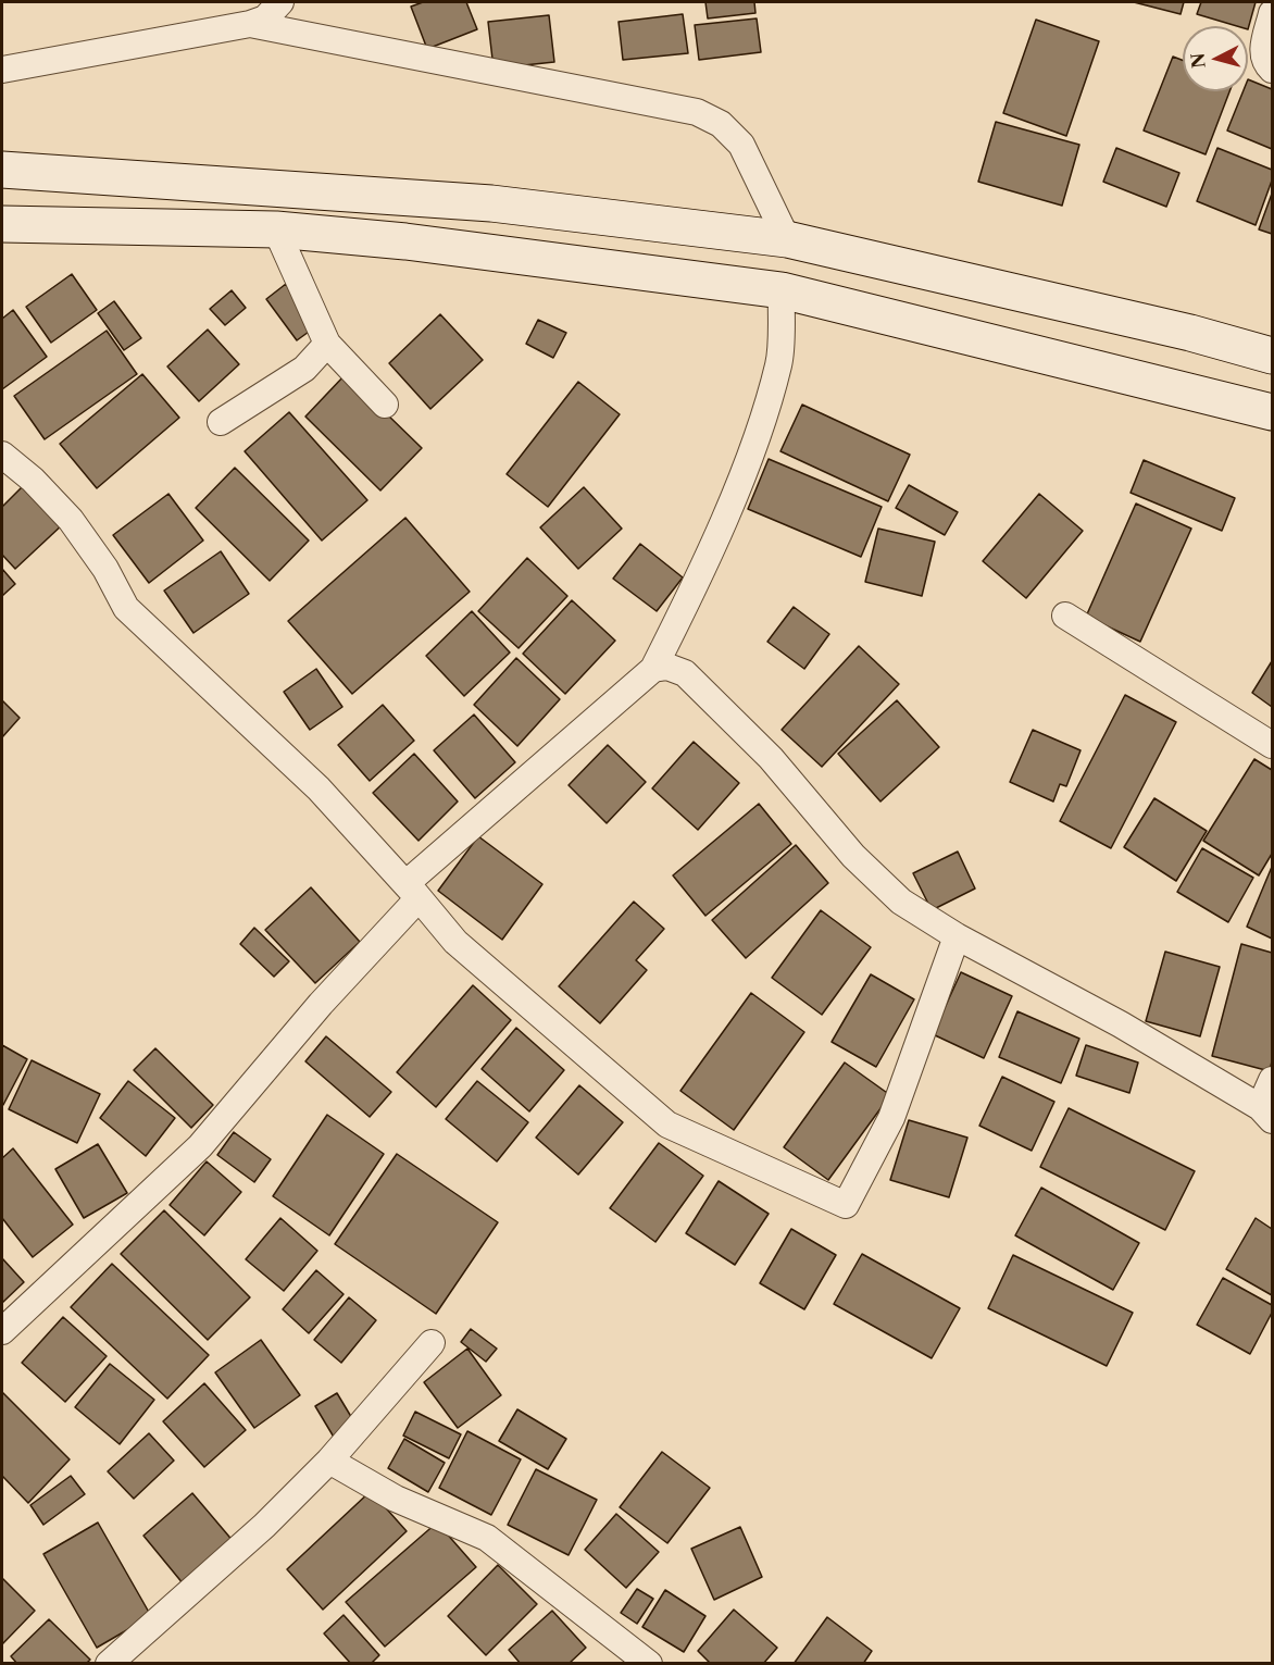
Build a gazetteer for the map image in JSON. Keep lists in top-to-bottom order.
{
  "north": "left"
}
